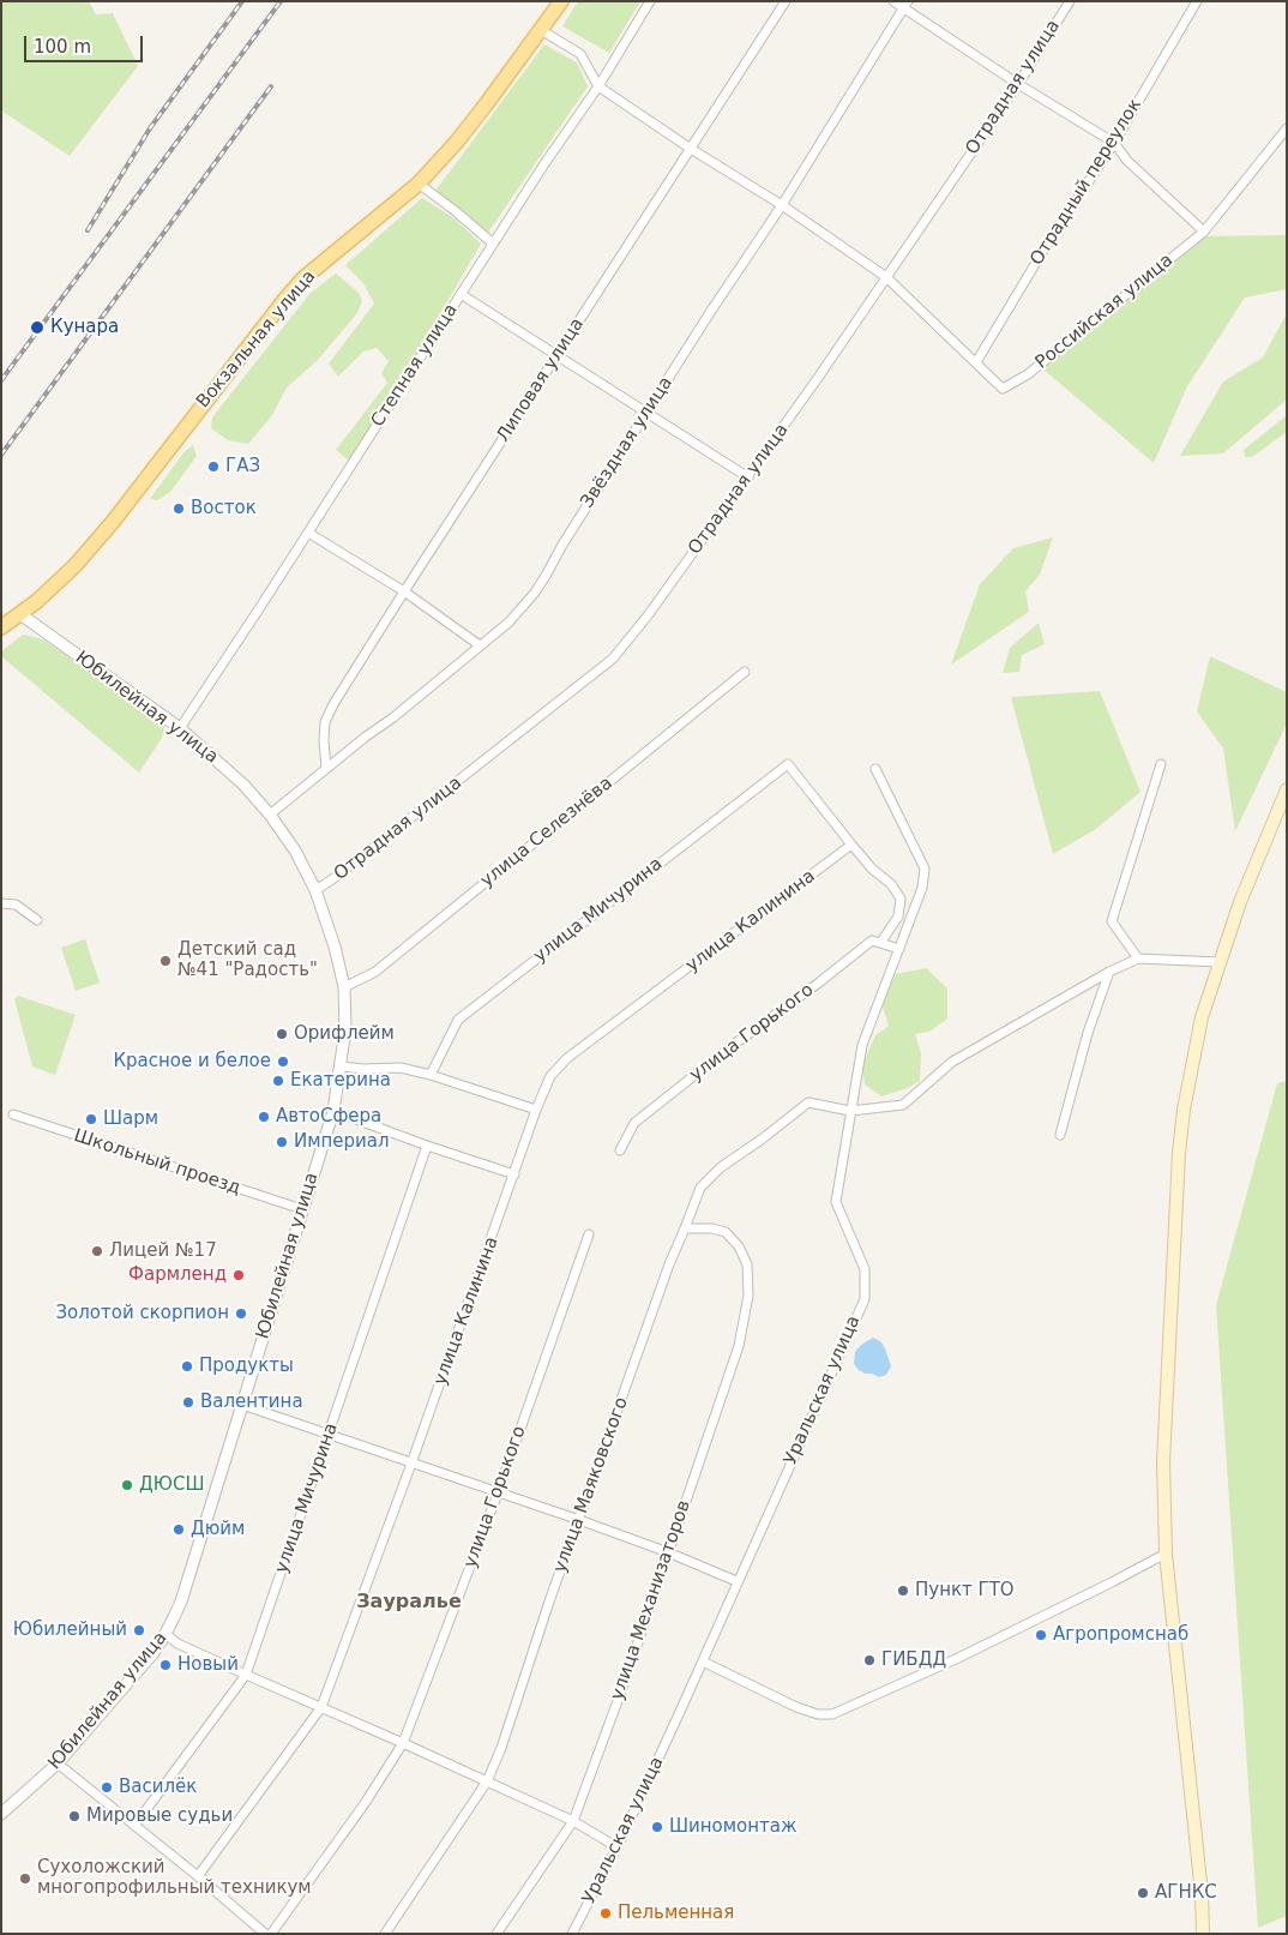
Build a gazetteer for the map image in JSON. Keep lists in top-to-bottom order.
{
  "streets": {
    "main road": ["Вокзальная улица"],
    "street": [
      "Отрадная улица",
      "Отрадный переулок",
      "Российская улица",
      "Степная улица",
      "Липовая улица",
      "Звёздная улица",
      "Юбилейная улица",
      "улица Селезнёва",
      "улица Мичурина",
      "улица Калинина",
      "улица Горького",
      "Школьный проезд",
      "Уральская улица",
      "улица Маяковского",
      "улица Механизаторов"
    ]
  },
  "crossings": [
    ["Отрадная улица", "Юбилейная улица"],
    ["Отрадный переулок", "Российская улица"],
    ["Вокзальная улица", "Юбилейная улица"],
    ["Степная улица", "Юбилейная улица"],
    ["Липовая улица", "Звёздная улица"],
    ["Звёздная улица", "Юбилейная улица"],
    ["Юбилейная улица", "улица Селезнёва"],
    ["Юбилейная улица", "Школьный проезд"],
    ["улица Мичурина", "улица Калинина"],
    ["Уральская улица", "улица Маяковского"],
    ["улица Маяковского", "улица Механизаторов"]
  ],
  "districts": ["Зауралье"],
  "places": [
    "Кунара",
    "ГАЗ",
    "Восток",
    "Детский сад №41 \"Радость\"",
    "Орифлейм",
    "Красное и белое",
    "Екатерина",
    "АвтоСфера",
    "Шарм",
    "Империал",
    "Лицей №17",
    "Фармленд",
    "Золотой скорпион",
    "Продукты",
    "Валентина",
    "ДЮСШ",
    "Дюйм",
    "Пункт ГТО",
    "Юбилейный",
    "Агропромснаб",
    "ГИБДД",
    "Новый",
    "Василёк",
    "Мировые судьи",
    "Шиномонтаж",
    "Сухоложский многопрофильный техникум",
    "АГНКС",
    "Пельменная"
  ],
  "scale_bar": "100 m"
}
